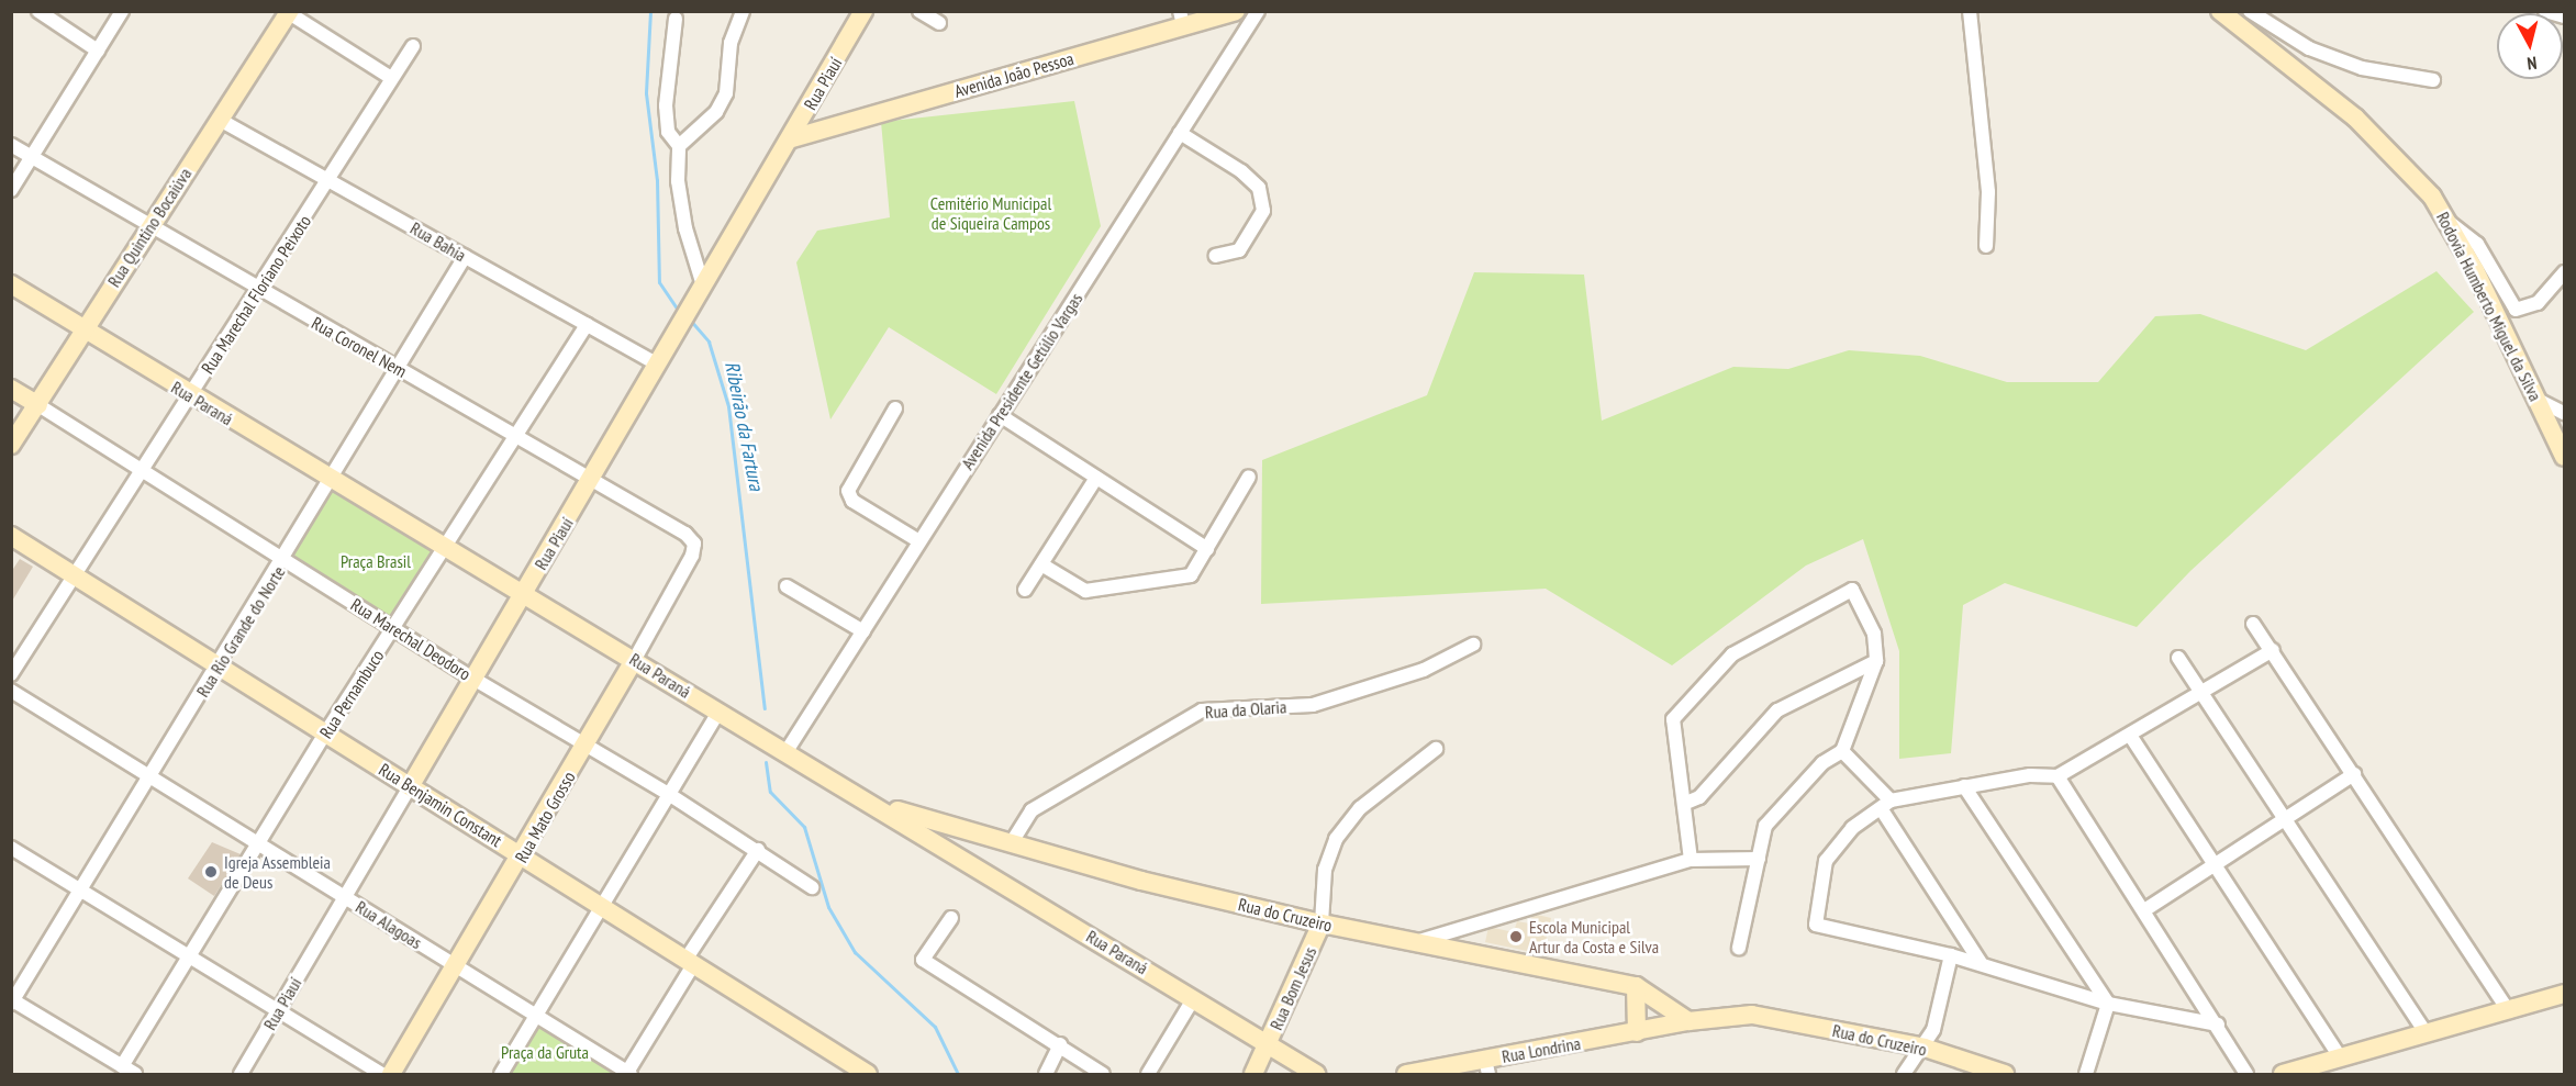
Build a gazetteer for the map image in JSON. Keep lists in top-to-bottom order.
{
  "streets": {
    "street": [
      "Avenida João Pessoa",
      "Rua Piauí",
      "Rua Quintino Bocaiúva",
      "Rua Bahia",
      "Rua Marechal Floriano Peixoto",
      "Rodovia Humberto Miguel da Silva",
      "Rua Coronel Nem",
      "Avenida Presidente Getúlio Vargas",
      "Rua Paraná",
      "Rua Rio Grande do Norte",
      "Rua Marechal Deodoro",
      "Rua Pernambuco",
      "Rua da Olaria",
      "Rua Benjamin Constant",
      "Rua Mato Grosso",
      "Rua do Cruzeiro",
      "Rua Alagoas",
      "Rua Bom Jesus",
      "Rua Londrina"
    ]
  },
  "crossings": [
    ["Avenida João Pessoa", "Rua Piauí"],
    ["Rua Piauí", "Rua Bahia"],
    ["Rua Piauí", "Rua Coronel Nem"],
    ["Rua Piauí", "Rua Paraná"],
    ["Rua Piauí", "Rua Marechal Deodoro"],
    ["Rua Piauí", "Rua Benjamin Constant"],
    ["Rua Piauí", "Rua Alagoas"],
    ["Rua Quintino Bocaiúva", "Rua Bahia"],
    ["Rua Quintino Bocaiúva", "Rua Coronel Nem"],
    ["Rua Quintino Bocaiúva", "Rua Paraná"],
    ["Rua Quintino Bocaiúva", "Rua Marechal Deodoro"],
    ["Rua Bahia", "Rua Marechal Floriano Peixoto"],
    ["Rua Bahia", "Rua Rio Grande do Norte"],
    ["Rua Bahia", "Rua Pernambuco"],
    ["Rua Marechal Floriano Peixoto", "Rua Coronel Nem"],
    ["Rua Marechal Floriano Peixoto", "Rua Paraná"],
    ["Rua Marechal Floriano Peixoto", "Rua Marechal Deodoro"],
    ["Rua Marechal Floriano Peixoto", "Rua Benjamin Constant"],
    ["Rua Coronel Nem", "Rua Rio Grande do Norte"],
    ["Rua Coronel Nem", "Rua Pernambuco"],
    ["Rua Coronel Nem", "Rua Mato Grosso"],
    ["Avenida Presidente Getúlio Vargas", "Rua Paraná"],
    ["Rua Paraná", "Rua Rio Grande do Norte"],
    ["Rua Paraná", "Rua Pernambuco"],
    ["Rua Paraná", "Rua Mato Grosso"],
    ["Rua Paraná", "Rua do Cruzeiro"],
    ["Rua Paraná", "Rua Bom Jesus"],
    ["Rua Rio Grande do Norte", "Rua Marechal Deodoro"],
    ["Rua Rio Grande do Norte", "Rua Benjamin Constant"],
    ["Rua Rio Grande do Norte", "Rua Alagoas"],
    ["Rua Marechal Deodoro", "Rua Pernambuco"],
    ["Rua Marechal Deodoro", "Rua Mato Grosso"],
    ["Rua Pernambuco", "Rua Benjamin Constant"],
    ["Rua Pernambuco", "Rua Alagoas"],
    ["Rua da Olaria", "Rua do Cruzeiro"],
    ["Rua Benjamin Constant", "Rua Mato Grosso"],
    ["Rua Mato Grosso", "Rua Alagoas"],
    ["Rua do Cruzeiro", "Rua Bom Jesus"],
    ["Rua do Cruzeiro", "Rua Londrina"]
  ],
  "water": ["Ribeirão da Fartura"],
  "parks": ["Cemitério Municipal de Siqueira Campos", "Praça Brasil", "Praça da Gruta"],
  "places": ["Igreja Assembleia de Deus", "Escola Municipal Artur da Costa e Silva"],
  "north": "bottom"
}
